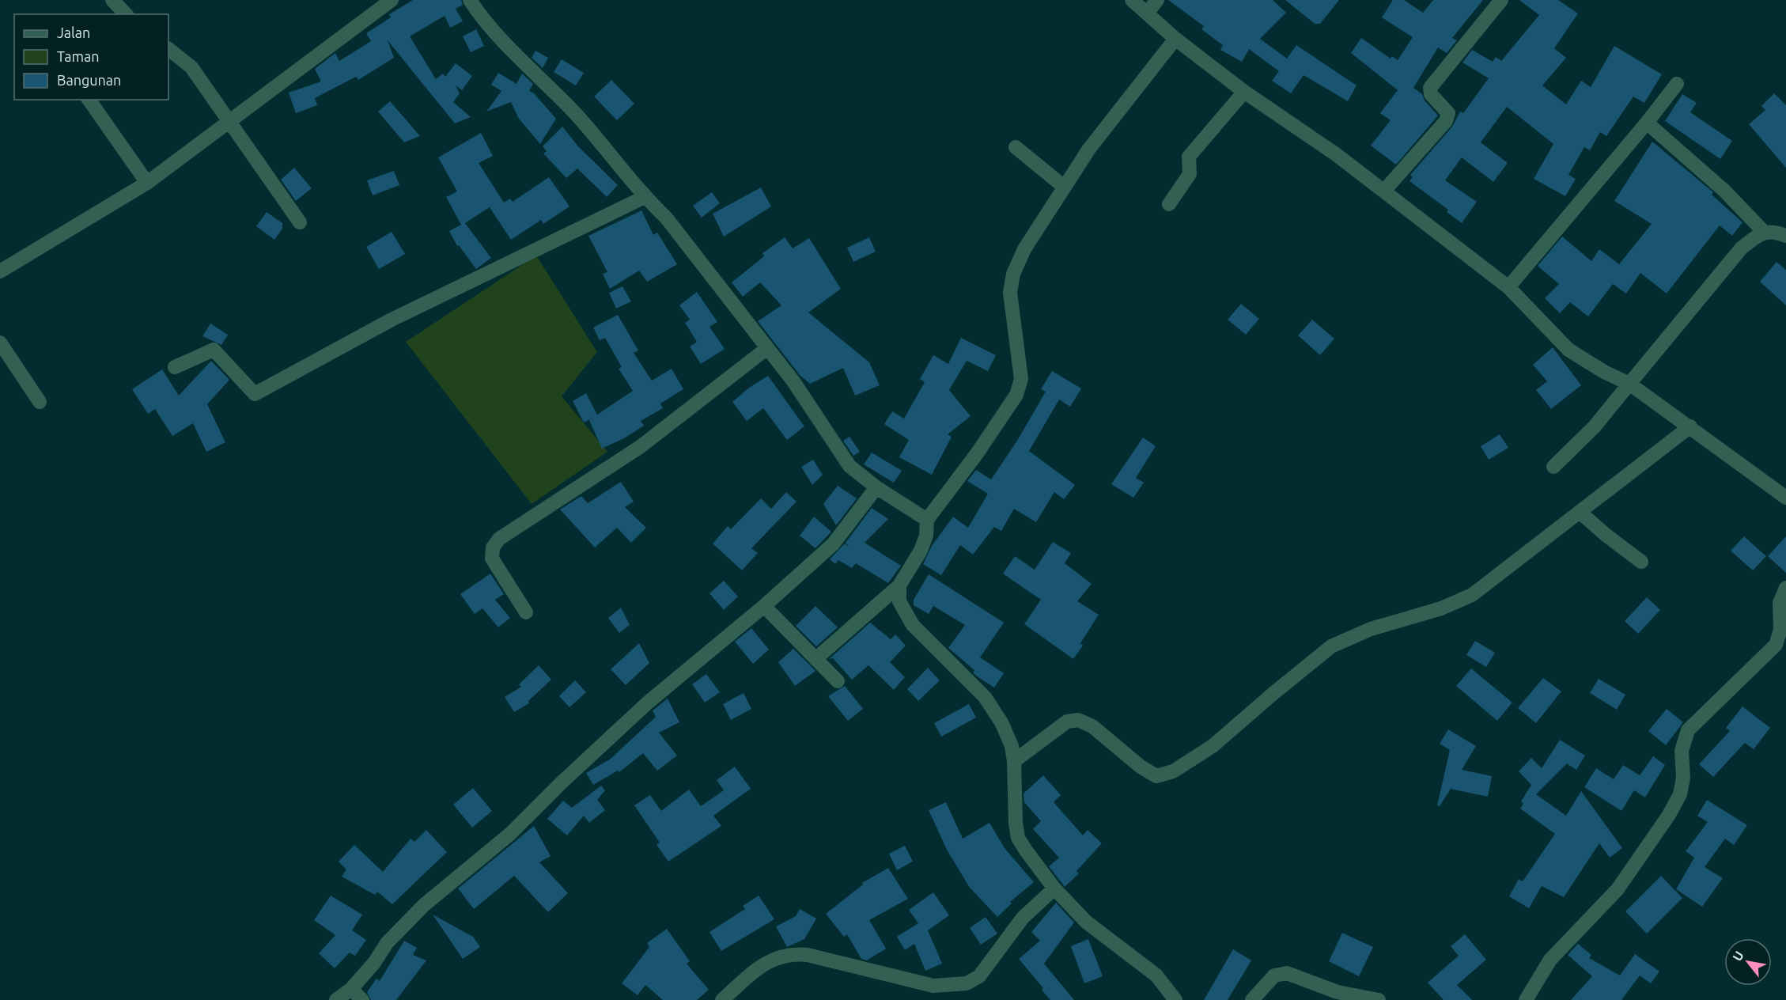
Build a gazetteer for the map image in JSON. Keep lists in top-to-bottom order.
{
  "legend": ["Jalan", "Taman", "Bangunan"],
  "north": "top left"
}
